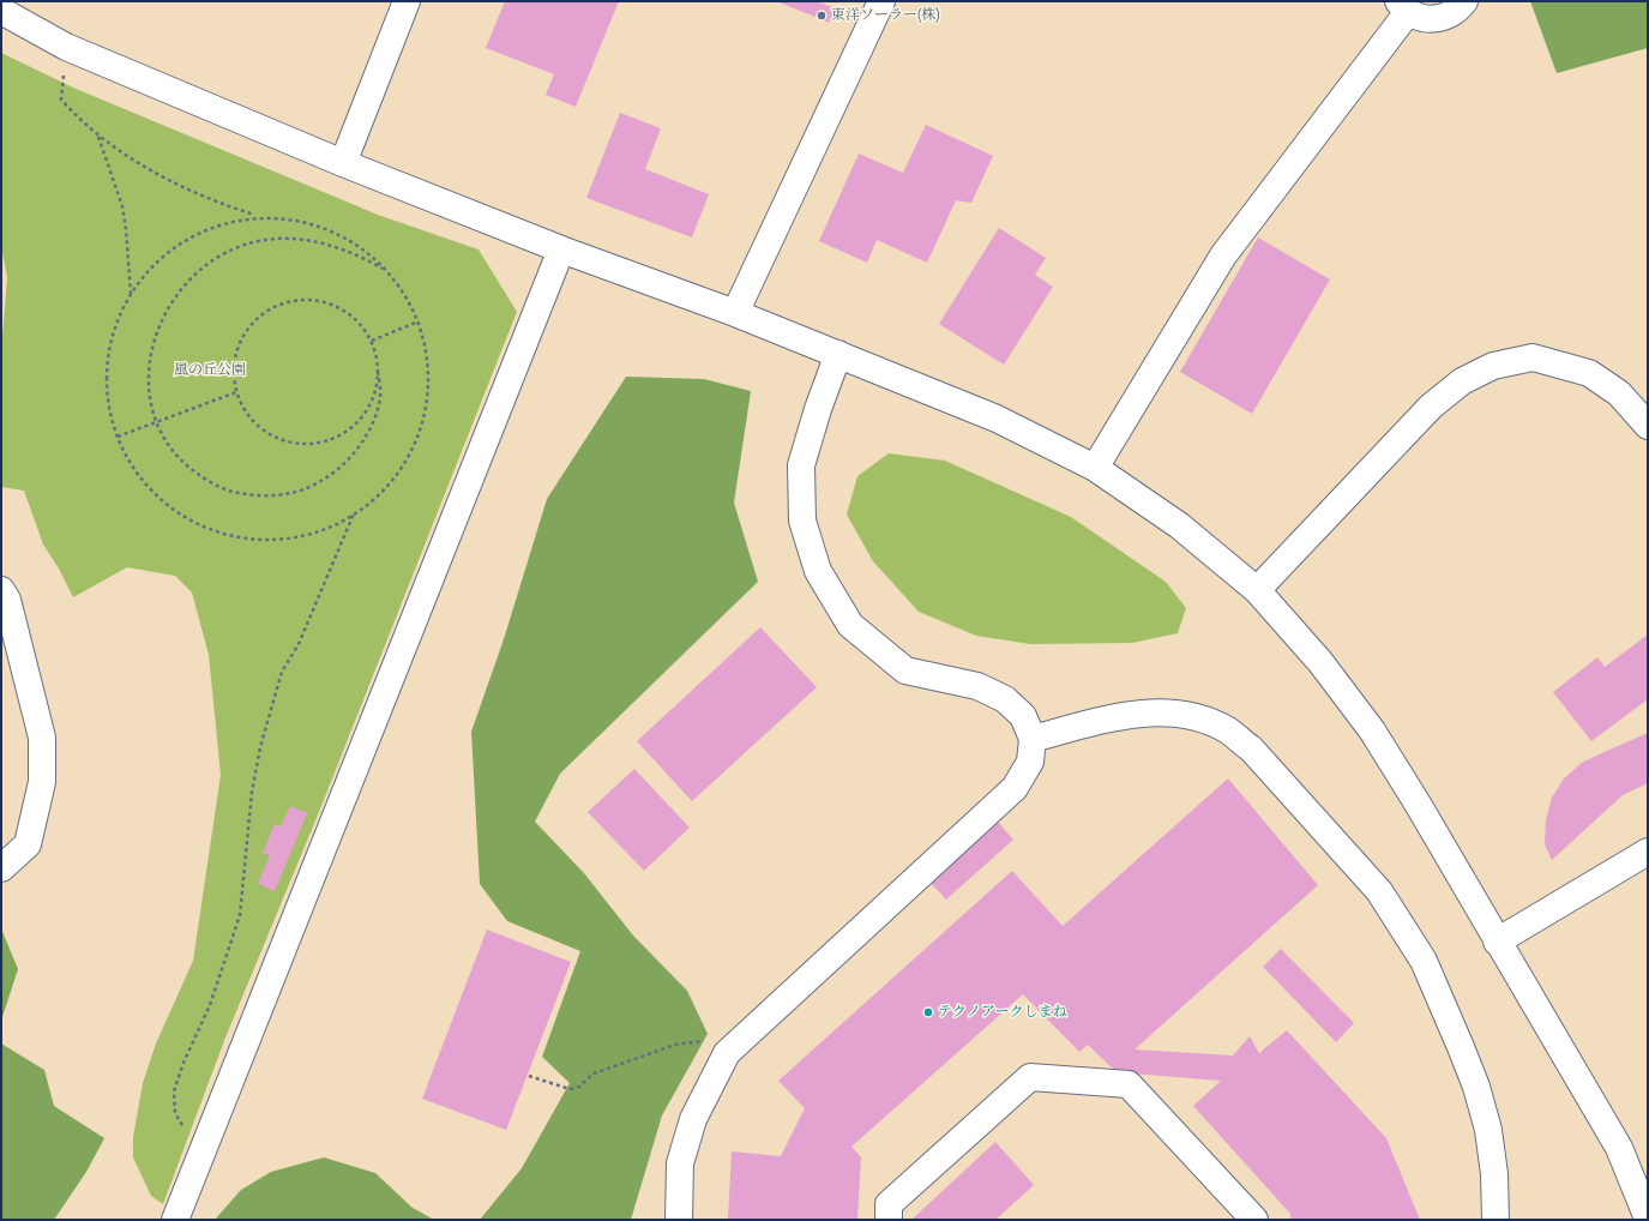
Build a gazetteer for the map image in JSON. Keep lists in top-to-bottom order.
{
  "parks": ["風の丘公園"],
  "places": ["東洋ソーラー(株)", "テクノアークしまね"]
}
